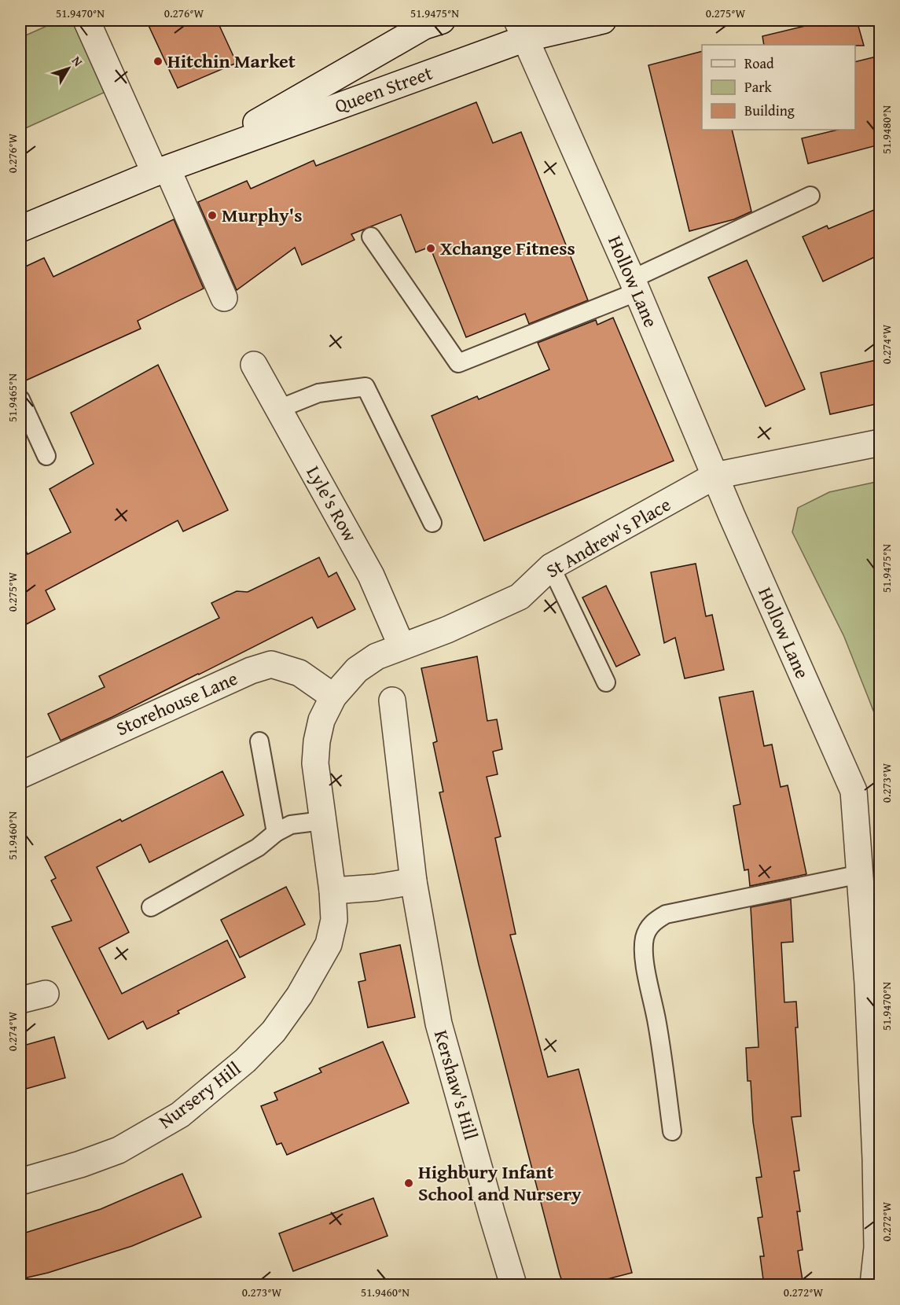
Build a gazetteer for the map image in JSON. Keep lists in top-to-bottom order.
{
  "streets": {
    "street": [
      "Queen Street",
      "Hollow Lane",
      "Lyle's Row",
      "St Andrew's Place",
      "Storehouse Lane",
      "Kershaw's Hill",
      "Nursery Hill"
    ]
  },
  "crossings": [
    ["Queen Street", "Hollow Lane"],
    ["Hollow Lane", "St Andrew's Place"],
    ["Lyle's Row", "St Andrew's Place"],
    ["St Andrew's Place", "Storehouse Lane"],
    ["St Andrew's Place", "Nursery Hill"]
  ],
  "places": [
    "Hitchin Market",
    "Murphy's",
    "Xchange Fitness",
    "Highbury Infant School and Nursery"
  ],
  "legend": ["Road", "Park", "Building"],
  "north": "top right",
  "coordinates": [
    "51.9470°N",
    "0.276°W",
    "51.9475°N",
    "0.275°W",
    "51.9480°N",
    "0.274°W",
    "51.9465°N",
    "0.273°W",
    "51.9460°N",
    "0.272°W"
  ]
}
